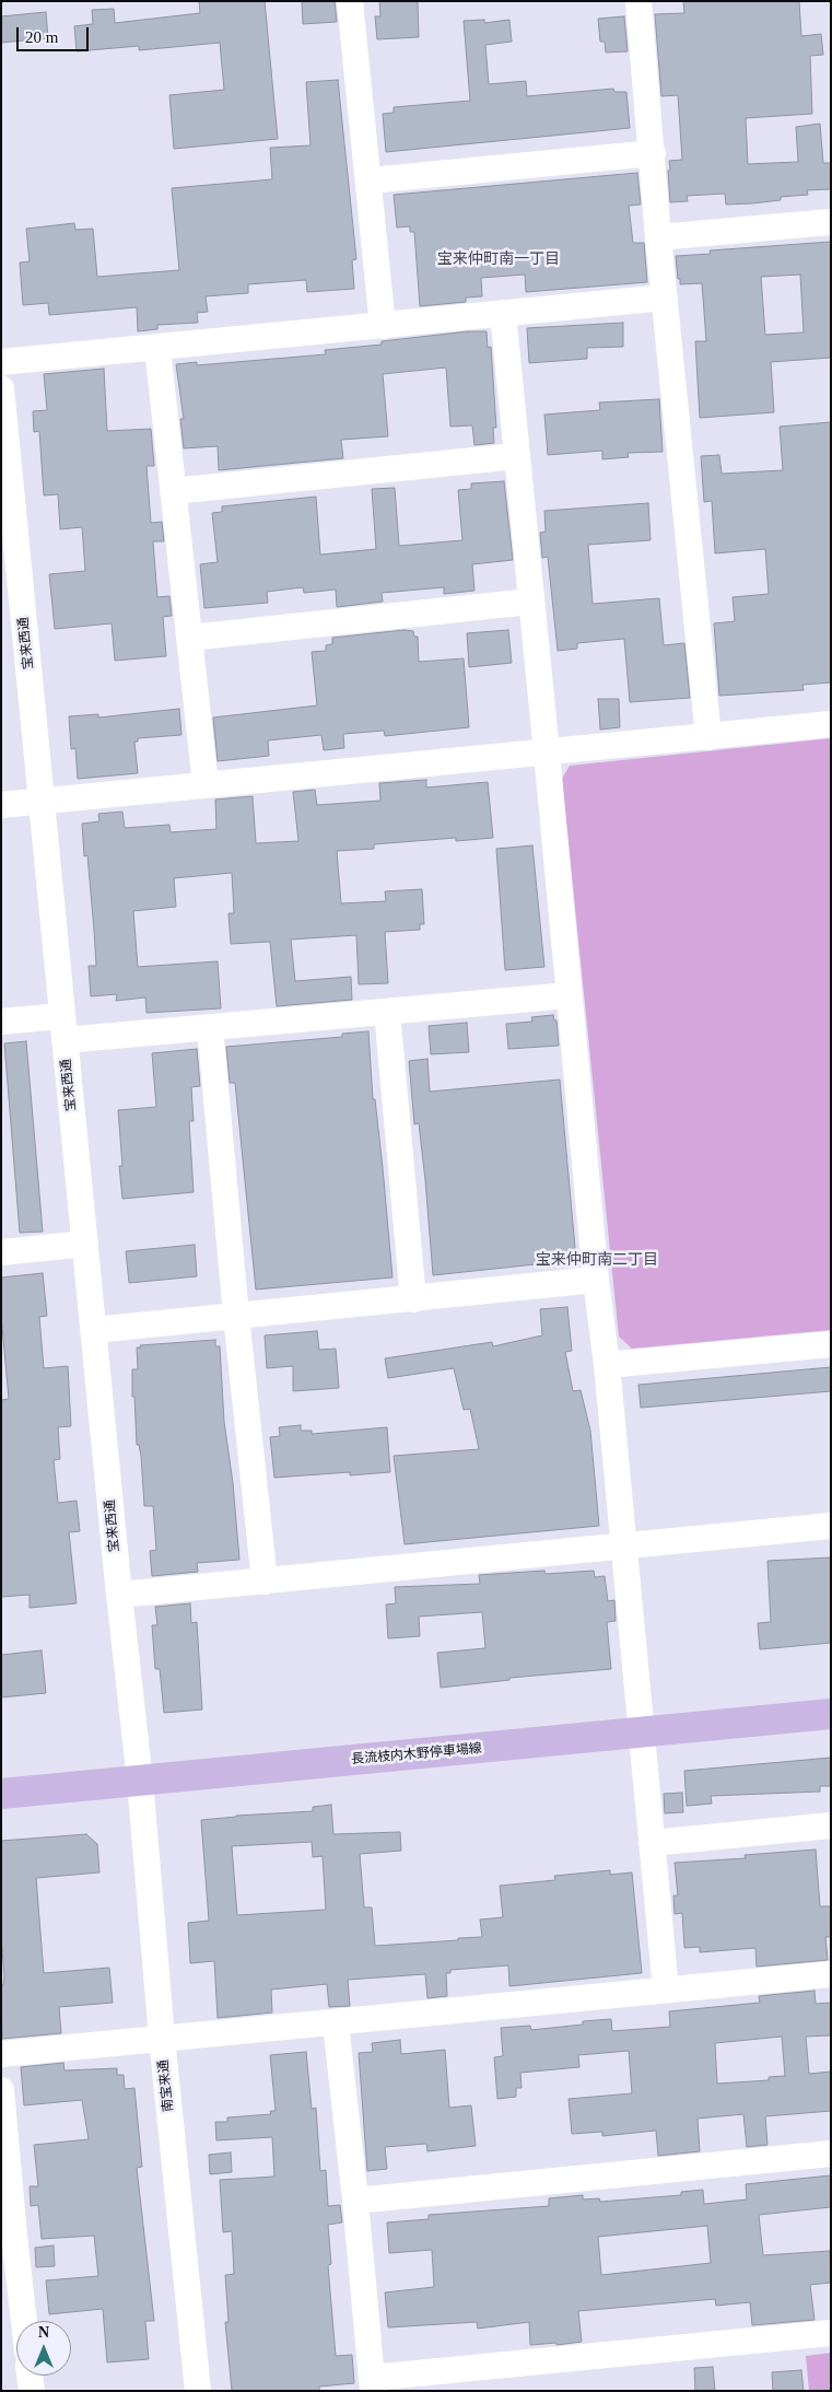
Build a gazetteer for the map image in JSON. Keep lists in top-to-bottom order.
{
  "streets": {
    "main road": ["長流枝内木野停車場線"],
    "street": ["宝来西通", "南宝来通"]
  },
  "crossings": [
    ["宝来西通", "長流枝内木野停車場線"],
    ["宝来西通", "南宝来通"],
    ["長流枝内木野停車場線", "南宝来通"]
  ],
  "districts": ["宝来仲町南一丁目", "宝来仲町南二丁目"],
  "scale_bar": "20 m",
  "north": "top"
}
